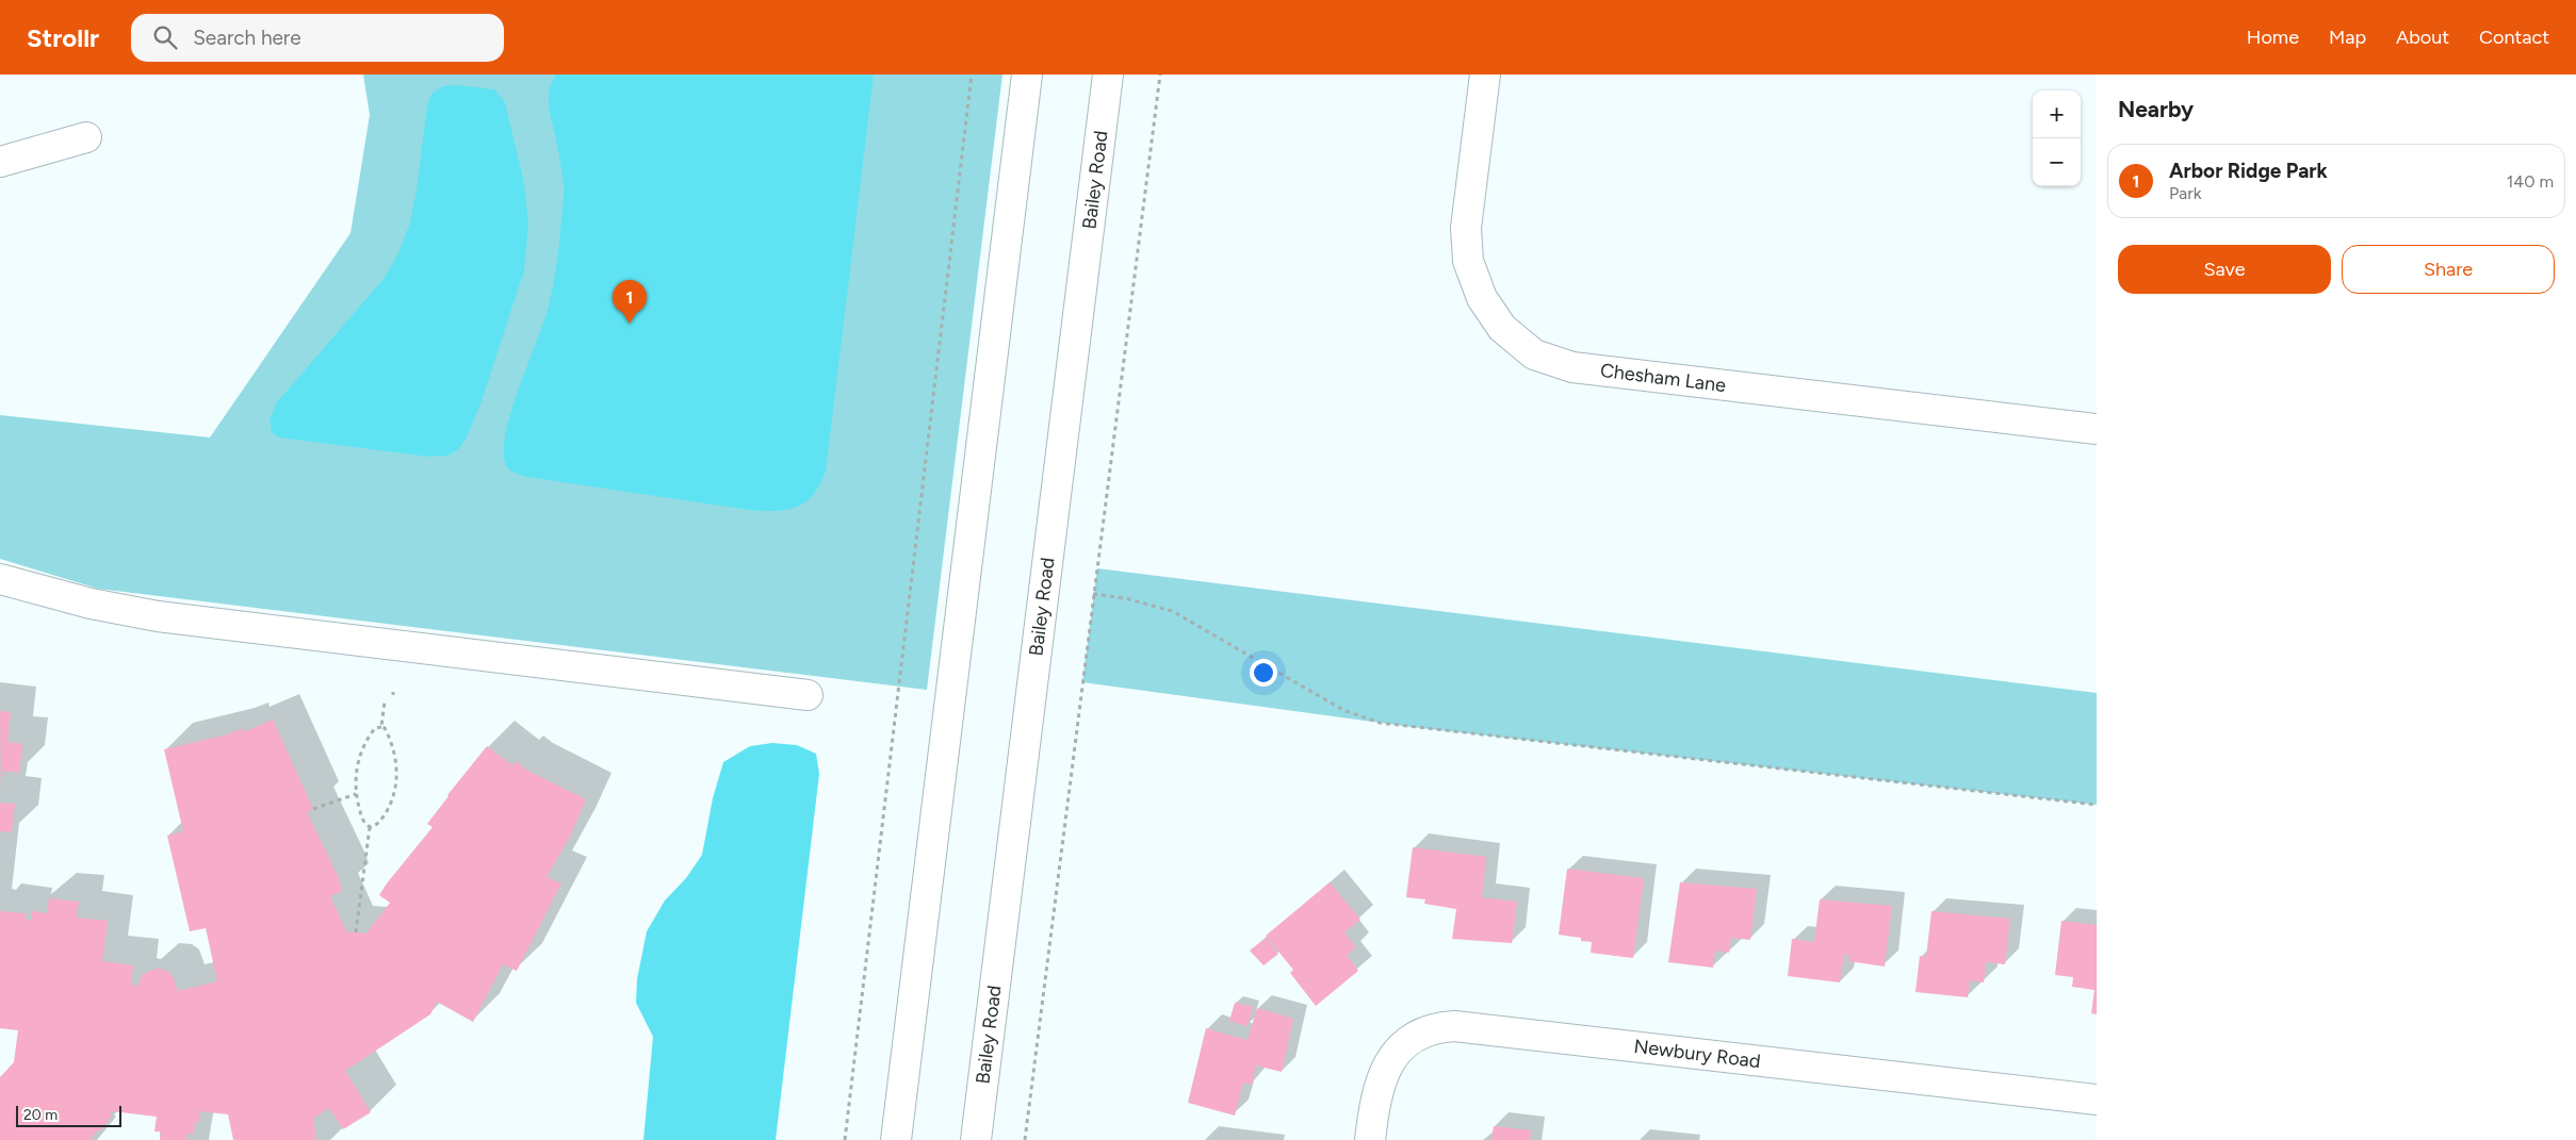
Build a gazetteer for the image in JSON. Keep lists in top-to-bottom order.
{
  "streets": {
    "main road": ["Bailey Road", "Chesham Lane", "Newbury Road"]
  },
  "scale_bar": "20 m",
  "page": {
    "header": "Strollr",
    "search": "Search here",
    "nav": [
      "Home",
      "Map",
      "About",
      "Contact"
    ],
    "heading": "Nearby",
    "map_buttons": ["+", "−"],
    "list": [
      {
        "mark": "1",
        "name": "Arbor Ridge Park",
        "note": "Park",
        "value": "140 m"
      }
    ],
    "buttons": ["Save", "Share"],
    "pins": "1",
    "scale": "20 m"
  }
}
